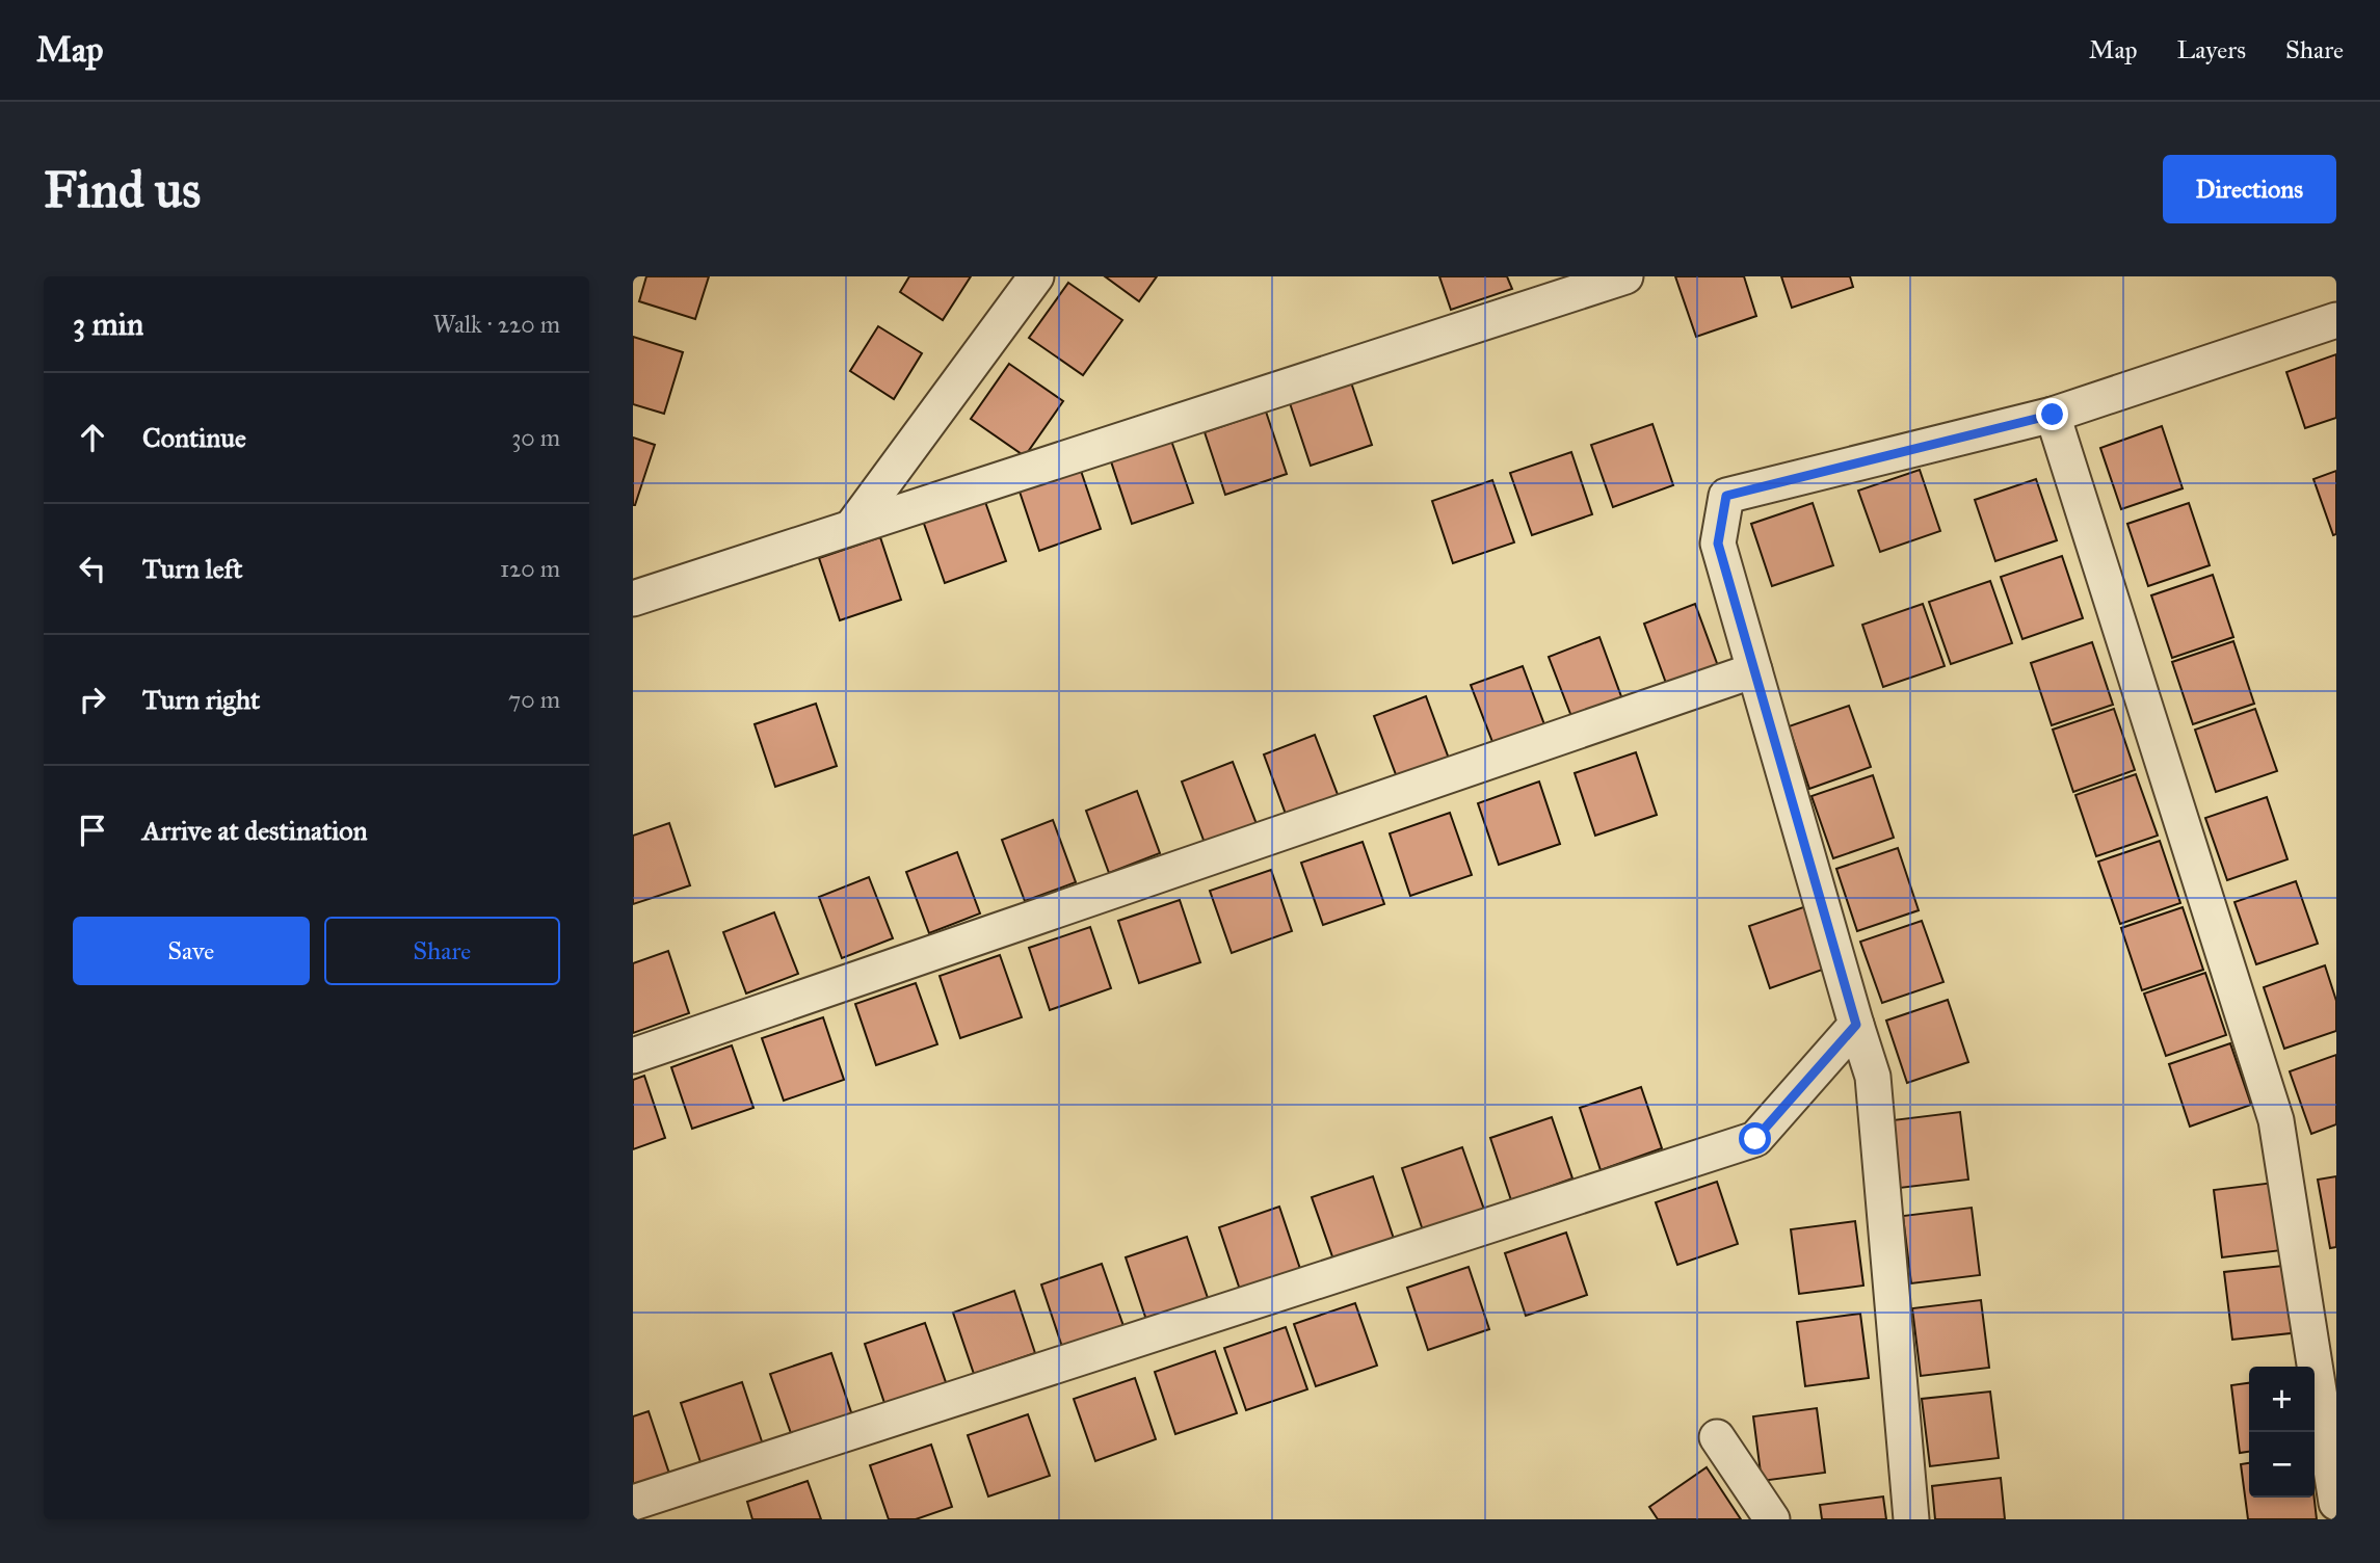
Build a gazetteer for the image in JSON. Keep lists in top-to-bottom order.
{
  "page": {
    "header": "Map",
    "nav": ["Map", "Layers", "Share"],
    "buttons": [
      "Directions",
      ["Save", "Share"]
    ],
    "title": "Find us",
    "heading": ["3 min", "Walk · 220 m"],
    "list": [
      ["Continue", "30 m"],
      ["Turn left", "120 m"],
      ["Turn right", "70 m"],
      "Arrive at destination"
    ],
    "map_buttons": ["+", "−"]
  }
}
